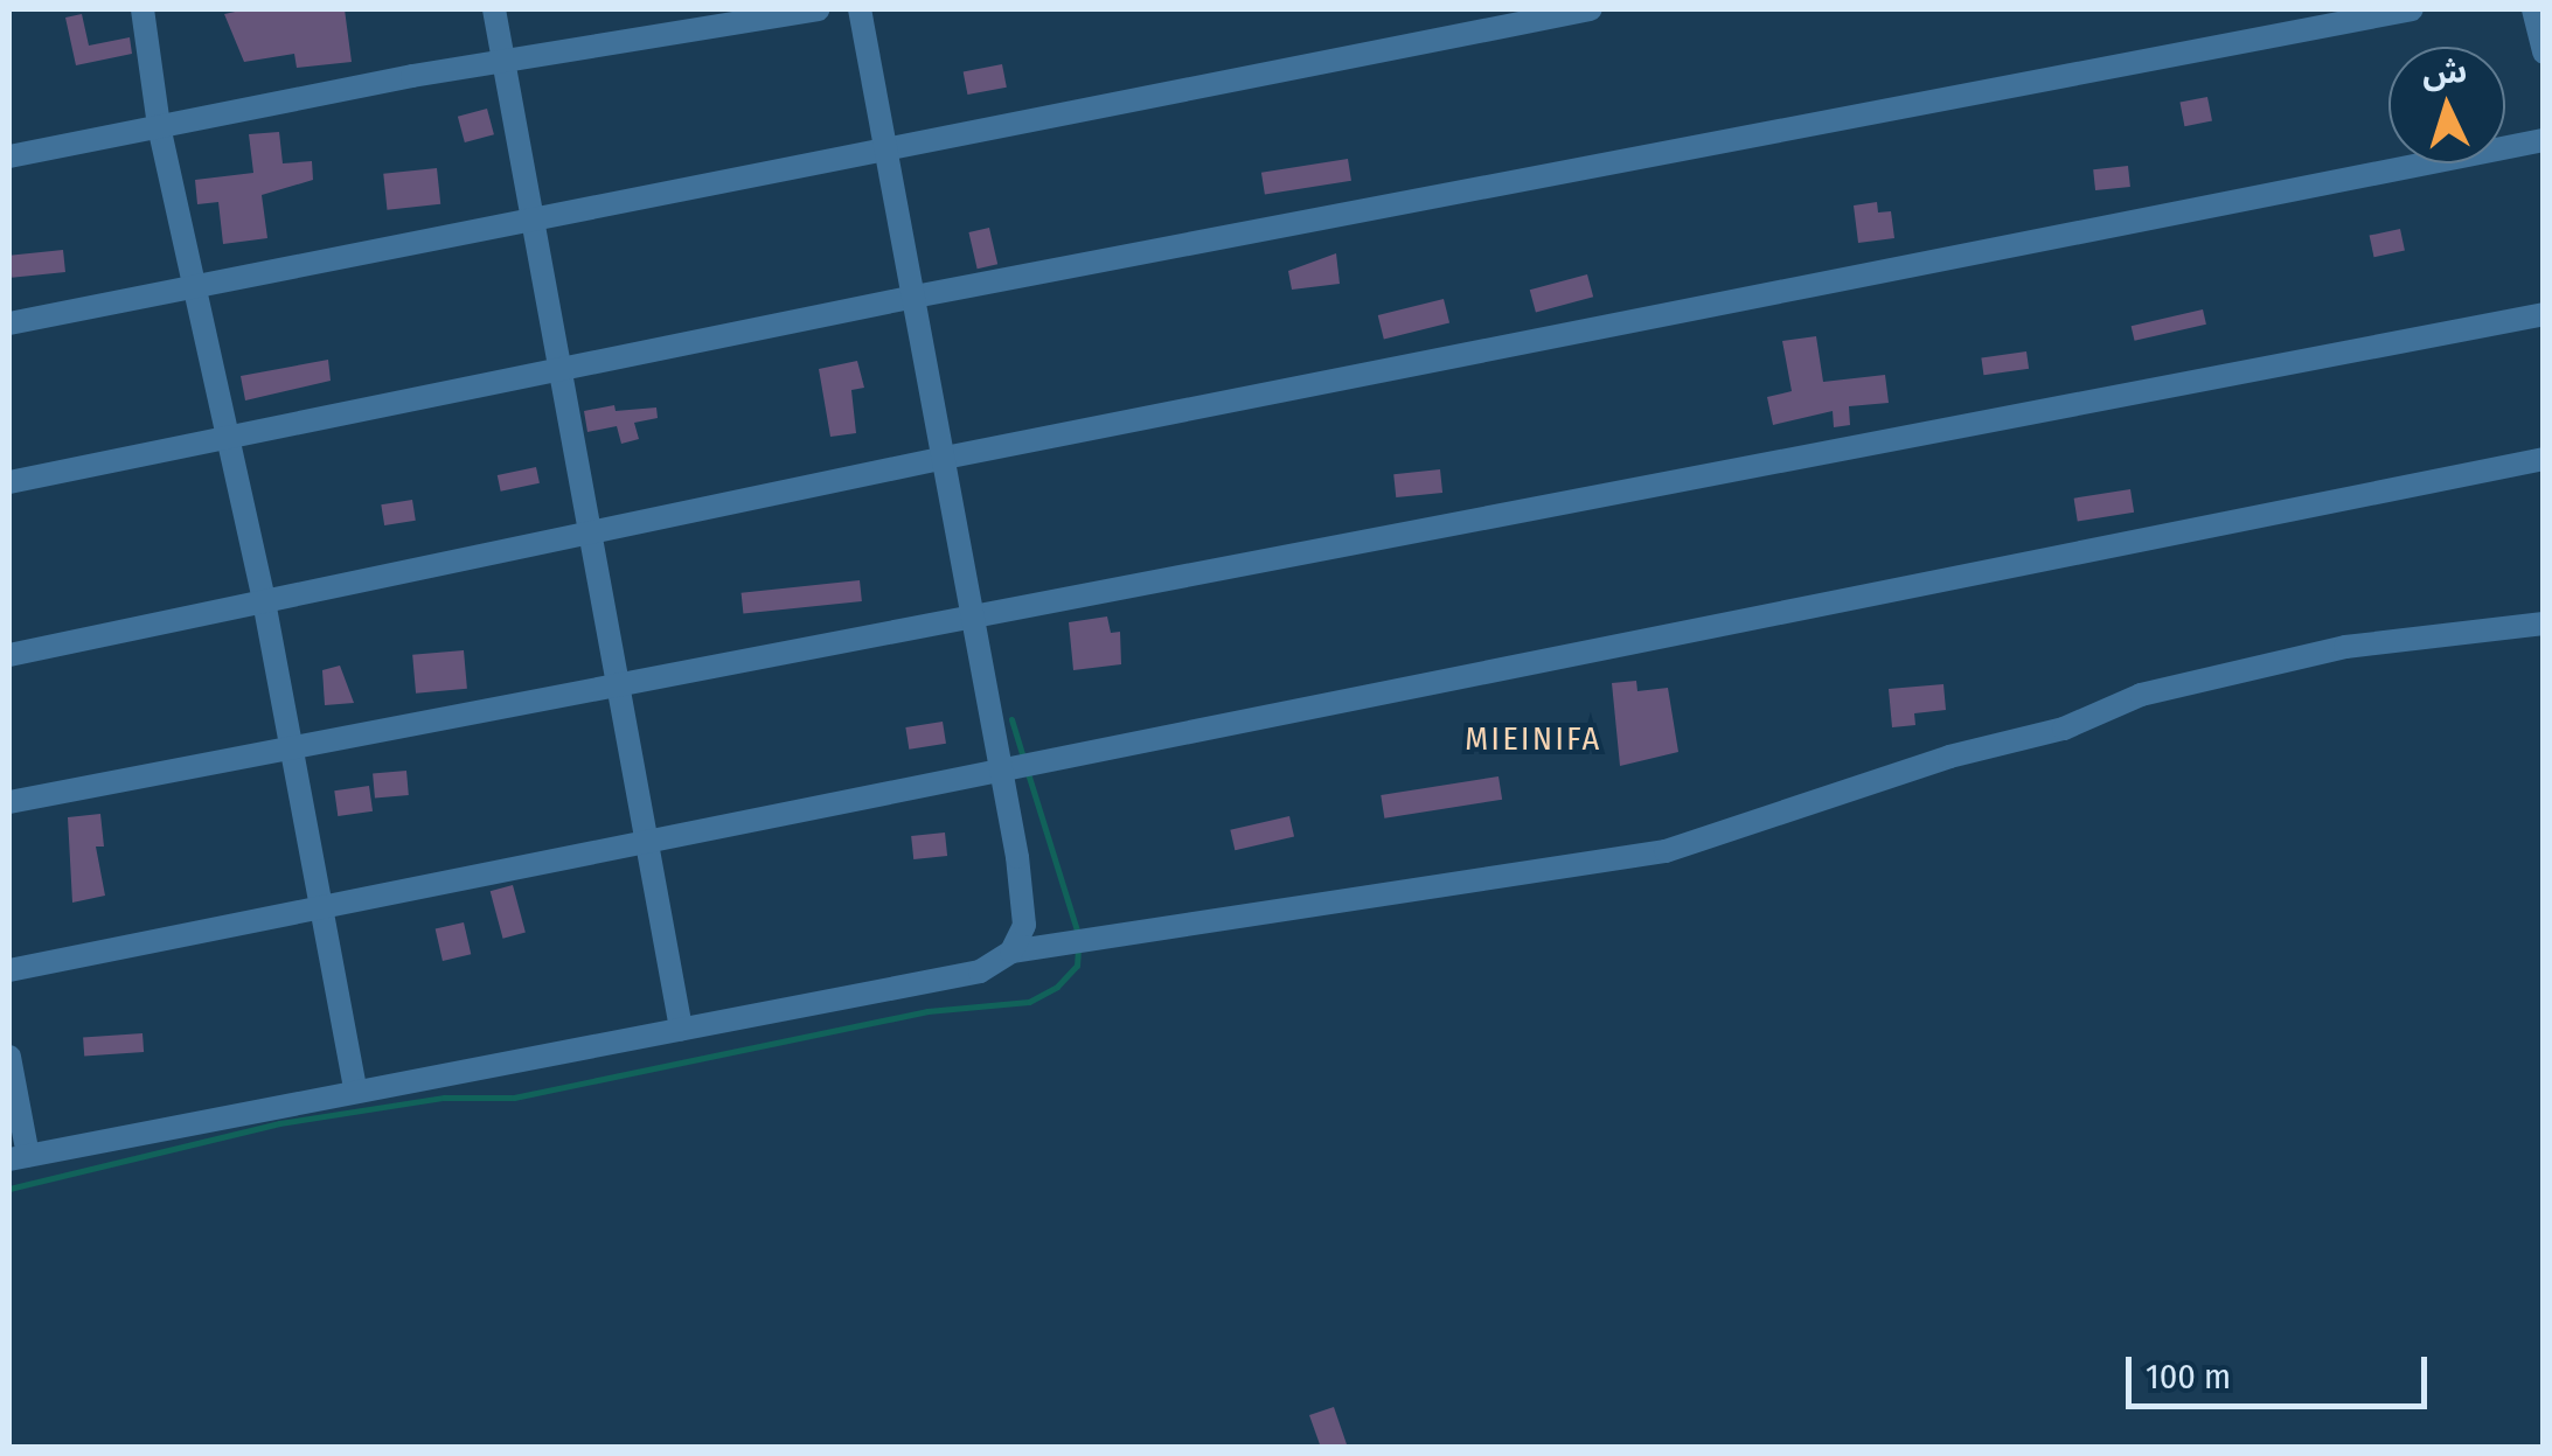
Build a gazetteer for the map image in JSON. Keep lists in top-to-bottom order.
{
  "districts": ["MIEINIFA"],
  "scale_bar": "100 m",
  "north": "top"
}
